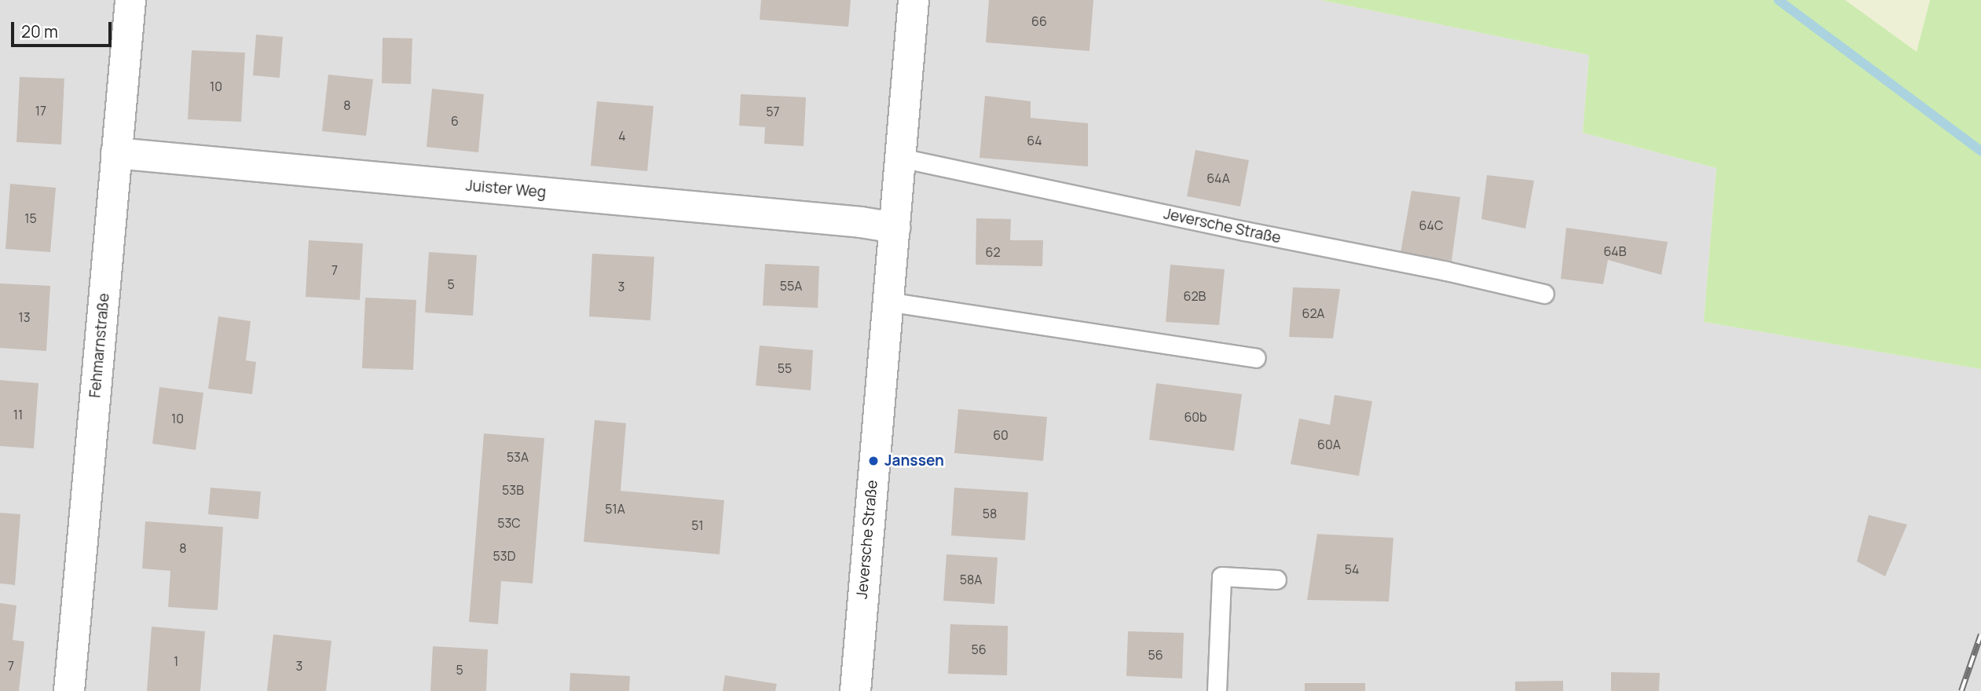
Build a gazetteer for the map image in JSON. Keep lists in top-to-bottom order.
{
  "streets": {
    "street": ["Juister Weg", "Jeversche Straße", "Fehmarnstraße"]
  },
  "crossings": [
    ["Juister Weg", "Jeversche Straße"],
    ["Juister Weg", "Fehmarnstraße"]
  ],
  "places": ["Janssen"],
  "house_numbers": [
    "66",
    "10",
    "8",
    "17",
    "57",
    "6",
    "4",
    "64",
    "64A",
    "15",
    "64C",
    "64B",
    "62",
    "7",
    "5",
    "55A",
    "3",
    "62B",
    "62A",
    "13",
    "55",
    "11",
    "60b",
    "10",
    "60",
    "60A",
    "53A",
    "53B",
    "51A",
    "58",
    "53C",
    "51",
    "8",
    "53D",
    "54",
    "58A",
    "56",
    "56",
    "1",
    "7",
    "3",
    "5"
  ],
  "scale_bar": "20 m"
}
